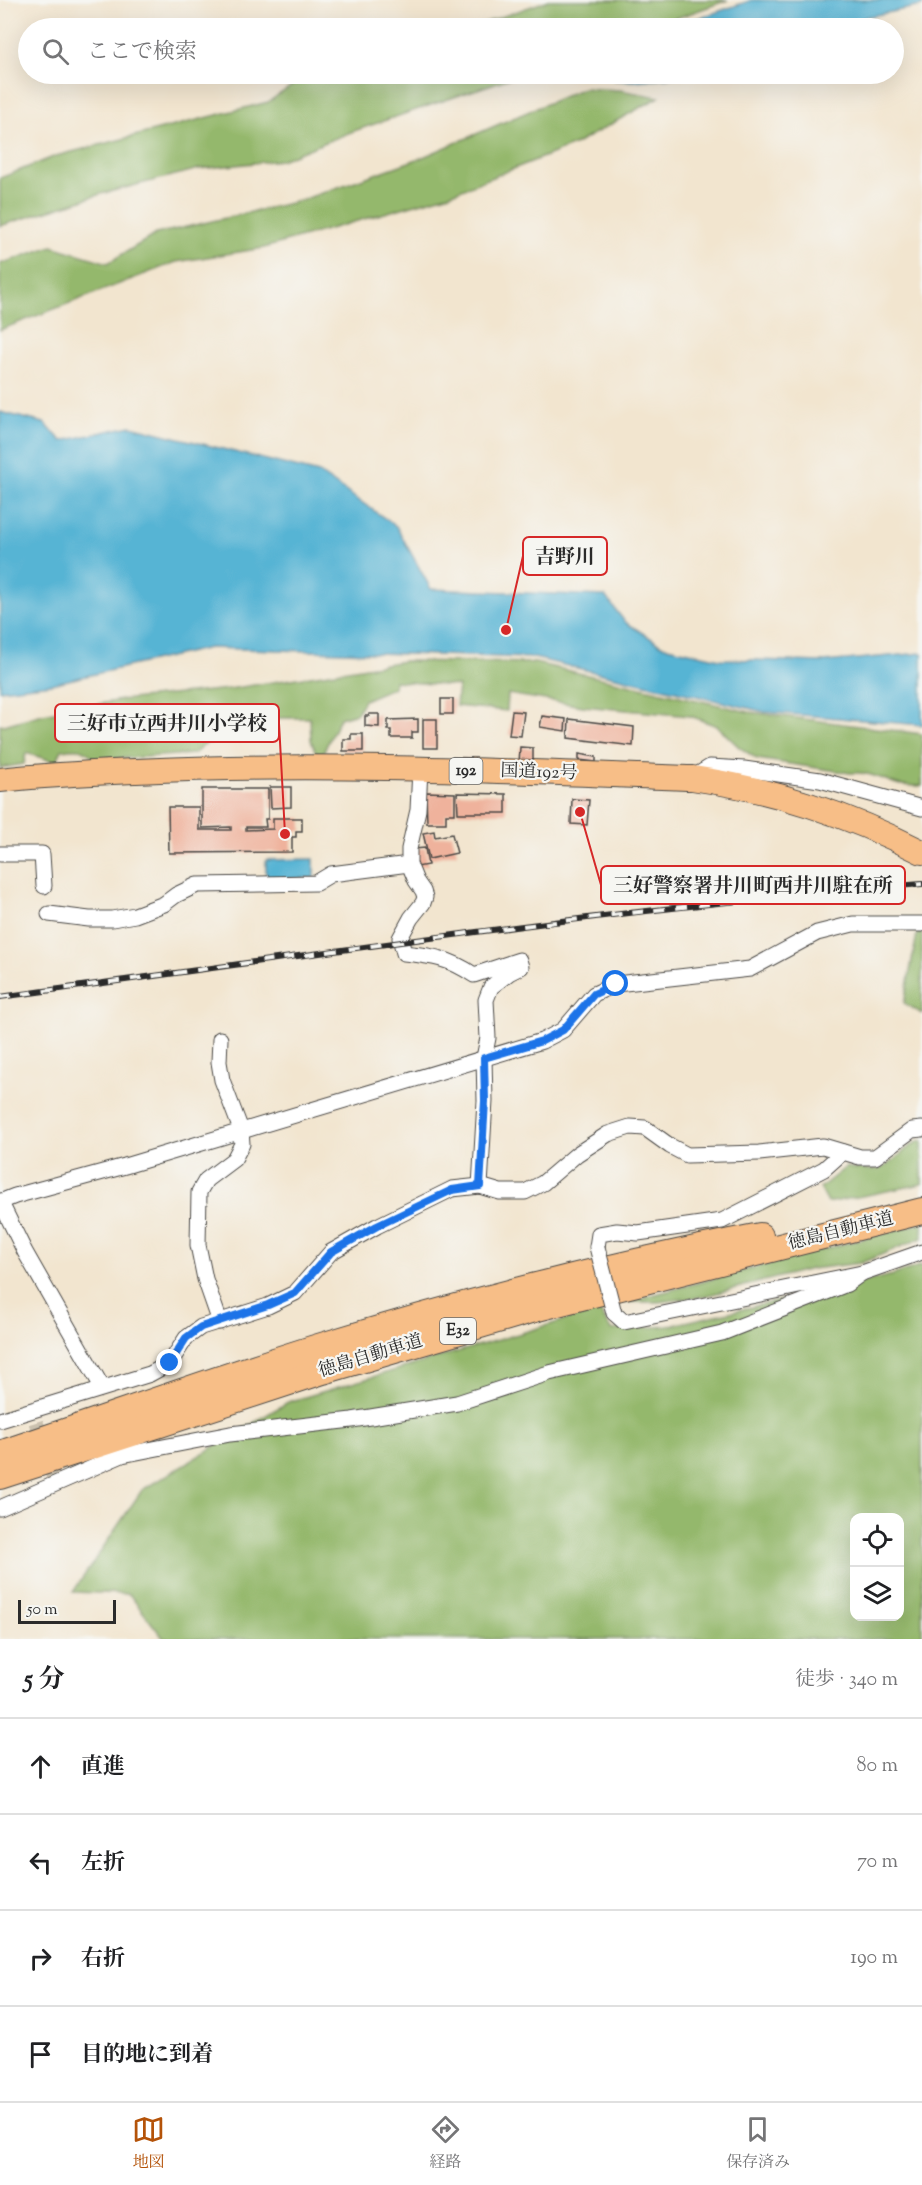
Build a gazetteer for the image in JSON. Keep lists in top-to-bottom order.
{
  "streets": {
    "highway": [
      "192",
      "国道192号",
      "徳島自動車道",
      "E32"
    ]
  },
  "places": ["吉野川", "三好警察署井川町西井川駐在所", "三好市立西井川小学校"],
  "scale_bar": "50 m",
  "page": {
    "search": "ここで検索",
    "scale": "50 m",
    "heading": ["5 分", "徒歩 · 340 m"],
    "list": [
      ["直進", "80 m"],
      ["左折", "70 m"],
      ["右折", "190 m"],
      "目的地に到着"
    ],
    "nav": ["地図", "経路", "保存済み"]
  }
}
